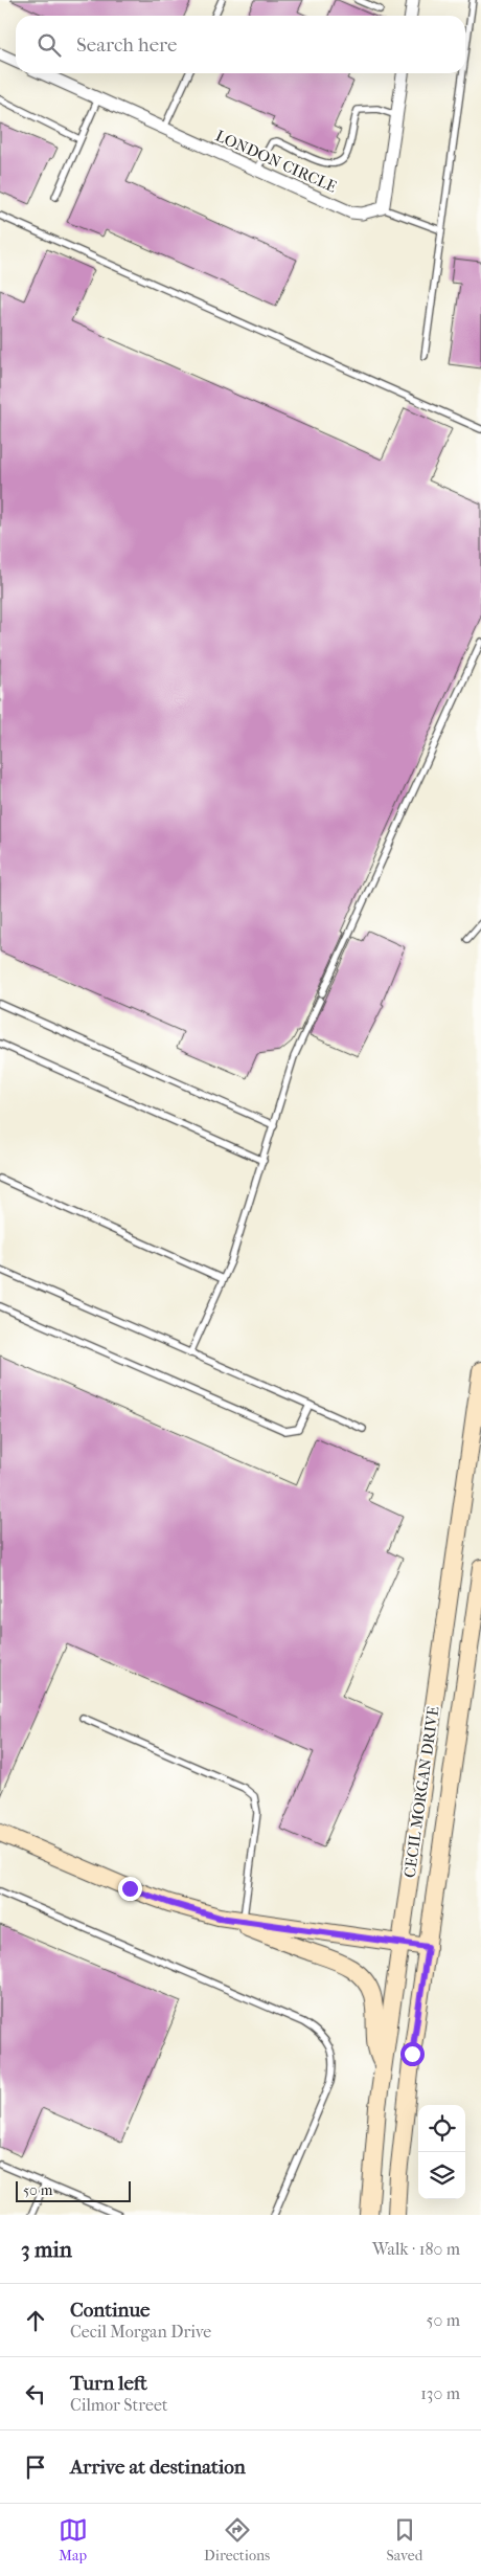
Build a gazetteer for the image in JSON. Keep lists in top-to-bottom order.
{
  "streets": {
    "street": ["LONDON CIRCLE", "CECIL MORGAN DRIVE"]
  },
  "scale_bar": "50 m",
  "page": {
    "search": "Search here",
    "scale": "50 m",
    "heading": ["3 min", "Walk · 180 m"],
    "list": [
      ["Continue", "Cecil Morgan Drive", "50 m"],
      ["Turn left", "Cilmor Street", "130 m"],
      "Arrive at destination"
    ],
    "nav": ["Map", "Directions", "Saved"]
  }
}
